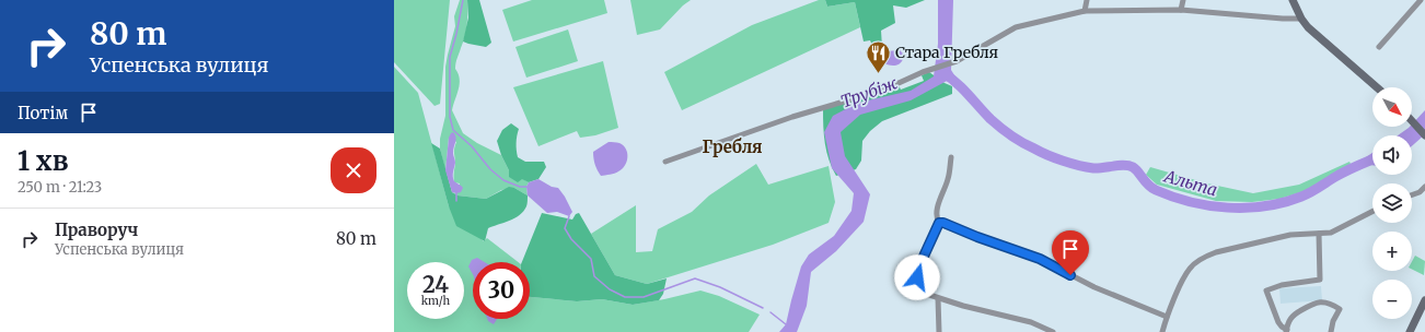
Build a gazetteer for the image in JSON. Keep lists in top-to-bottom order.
{
  "districts": ["Гребля"],
  "water": ["Трубіж", "Альта"],
  "places": {
    "restaurant": ["Стара Гребля"]
  },
  "north": "bottom right",
  "page": {
    "turn": ["80 m", "Успенська вулиця"],
    "map_buttons": ["+", "−"],
    "then": "Потім",
    "heading": ["1 хв", "250 m · 21:23"],
    "list": [
      {
        "name": "Праворуч",
        "note": "Успенська вулиця",
        "value": "80 m"
      }
    ],
    "speed": "24 km/h",
    "limit": "30"
  }
}
